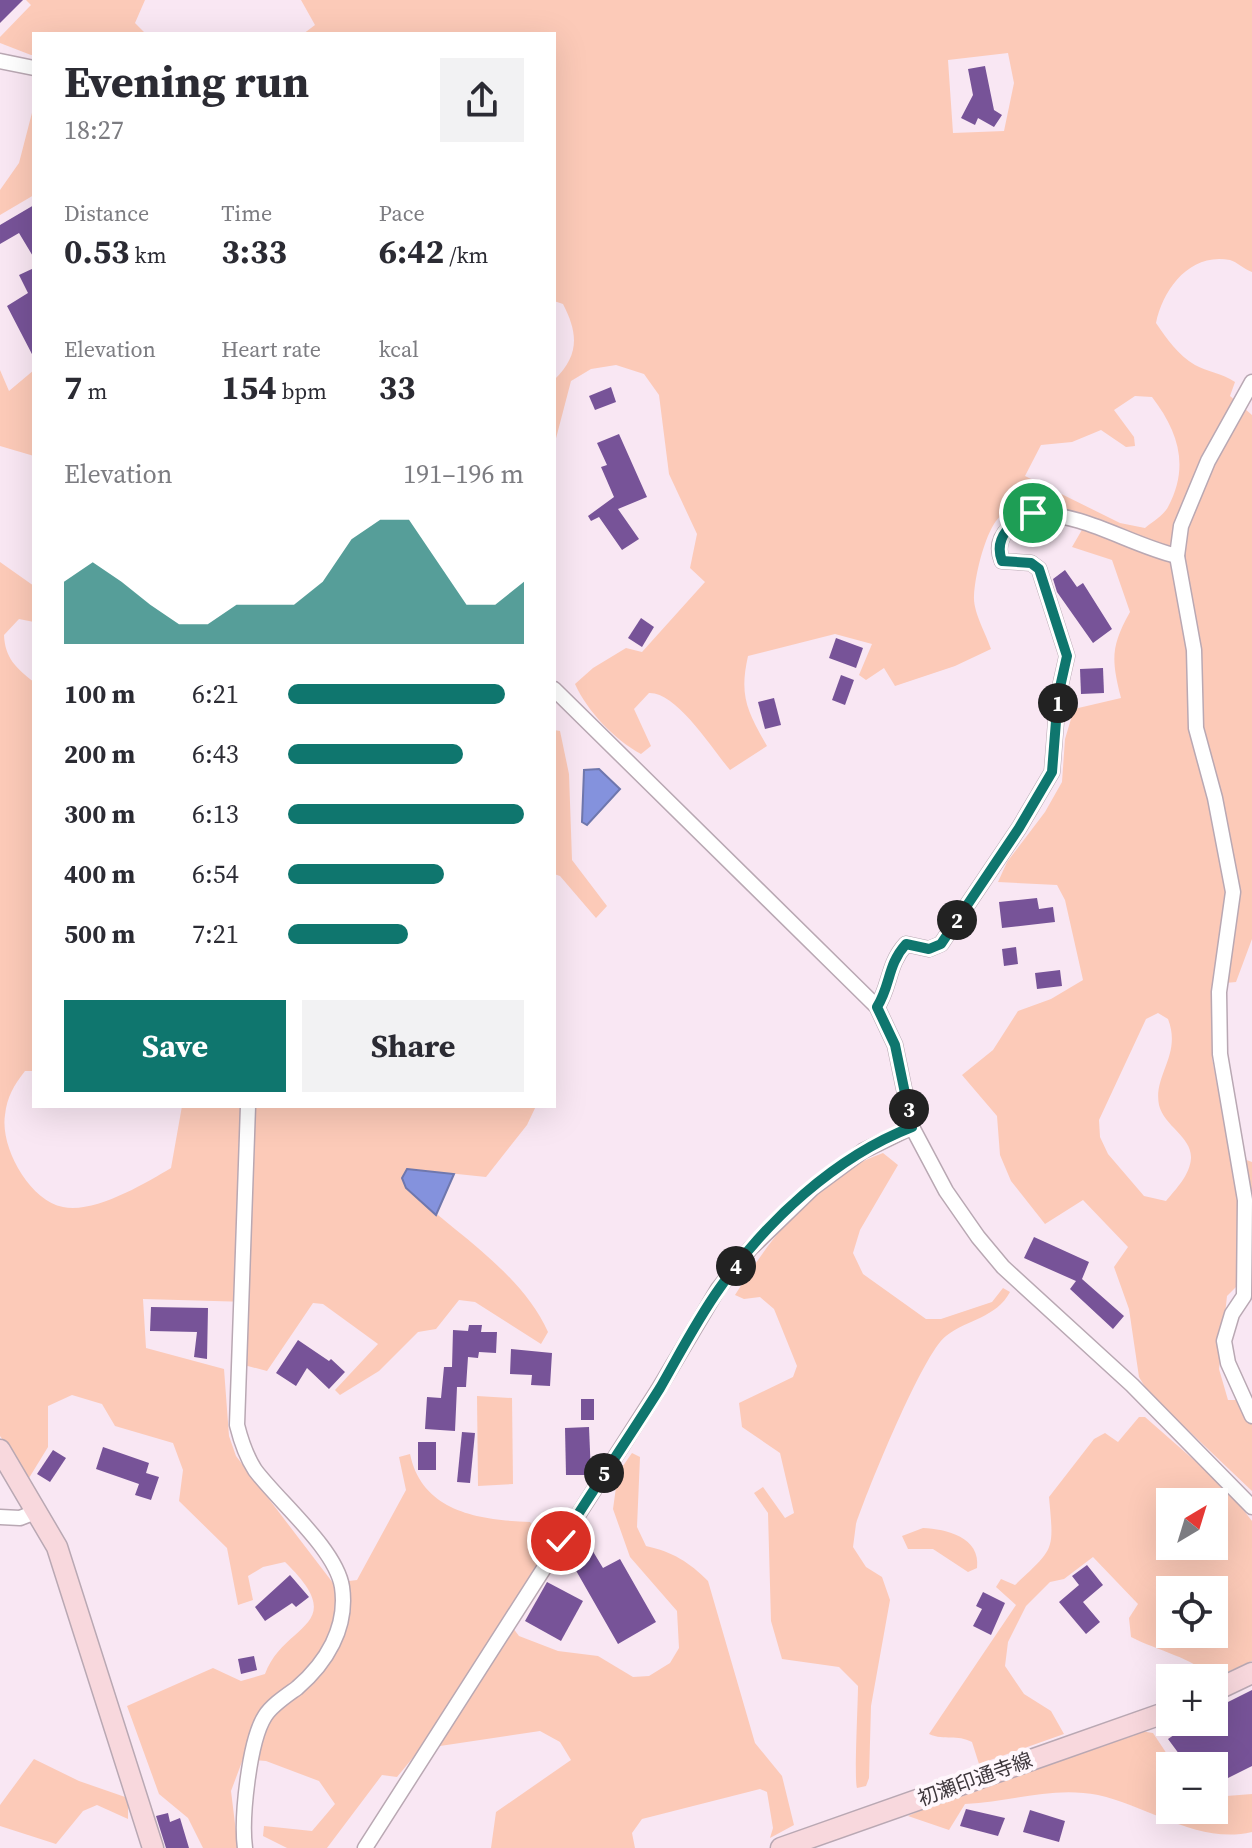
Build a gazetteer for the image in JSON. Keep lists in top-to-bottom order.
{
  "streets": {
    "main road": ["初瀬印通寺線"]
  },
  "north": "top right",
  "page": {
    "heading": ["Evening run", "18:27"],
    "stats": [
      ["Distance", "0.53 km"],
      ["Time", "3:33"],
      ["Pace", "6:42 /km"],
      ["Elevation", "7 m"],
      ["Heart rate", "154 bpm"],
      ["kcal", "33"]
    ],
    "chart": ["Elevation", "191–196 m"],
    "list": [
      {
        "name": "100 m",
        "note": "6:21"
      },
      {
        "name": "200 m",
        "note": "6:43"
      },
      {
        "name": "300 m",
        "note": "6:13"
      },
      {
        "name": "400 m",
        "note": "6:54"
      },
      {
        "name": "500 m",
        "note": "7:21"
      }
    ],
    "pins": [
      "1",
      "2",
      "3",
      "4",
      "5"
    ],
    "buttons": ["Save", "Share"],
    "map_buttons": ["+", "−"]
  }
}
